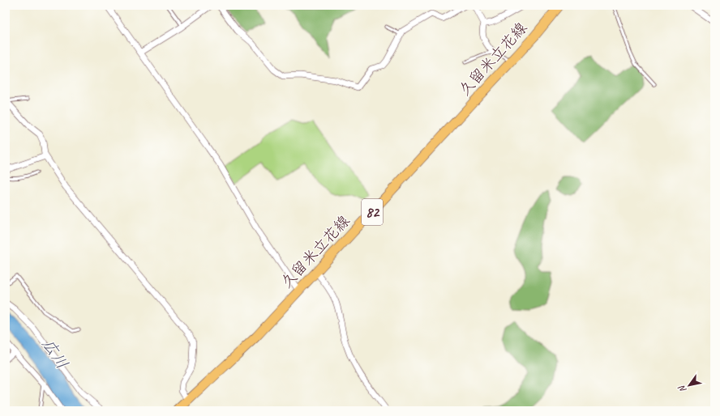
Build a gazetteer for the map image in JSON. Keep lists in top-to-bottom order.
{
  "streets": {
    "main road": ["久留米立花線", "82"]
  },
  "water": ["広川"],
  "north": "bottom left"
}
